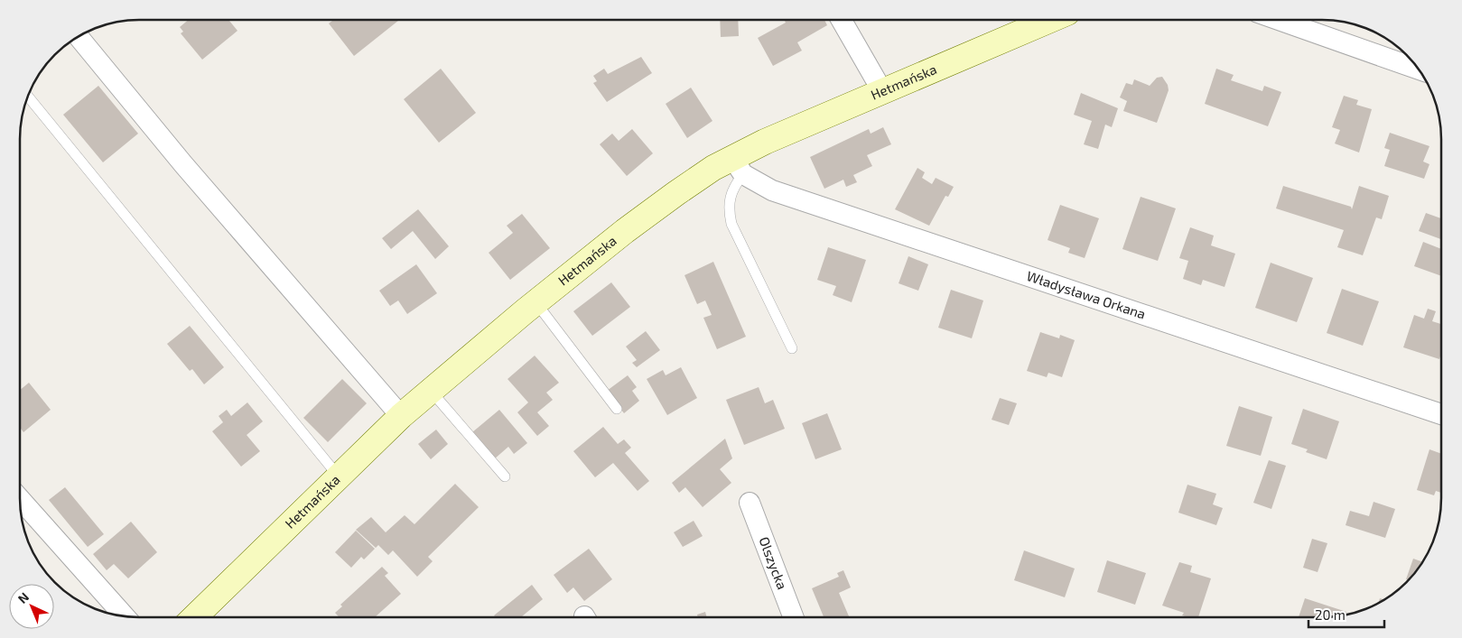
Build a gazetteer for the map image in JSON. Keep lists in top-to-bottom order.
{
  "streets": {
    "street": ["Hetmańska", "Władysława Orkana", "Olszycka"]
  },
  "crossings": [
    ["Hetmańska", "Władysława Orkana"]
  ],
  "scale_bar": "20 m",
  "north": "top left"
}
